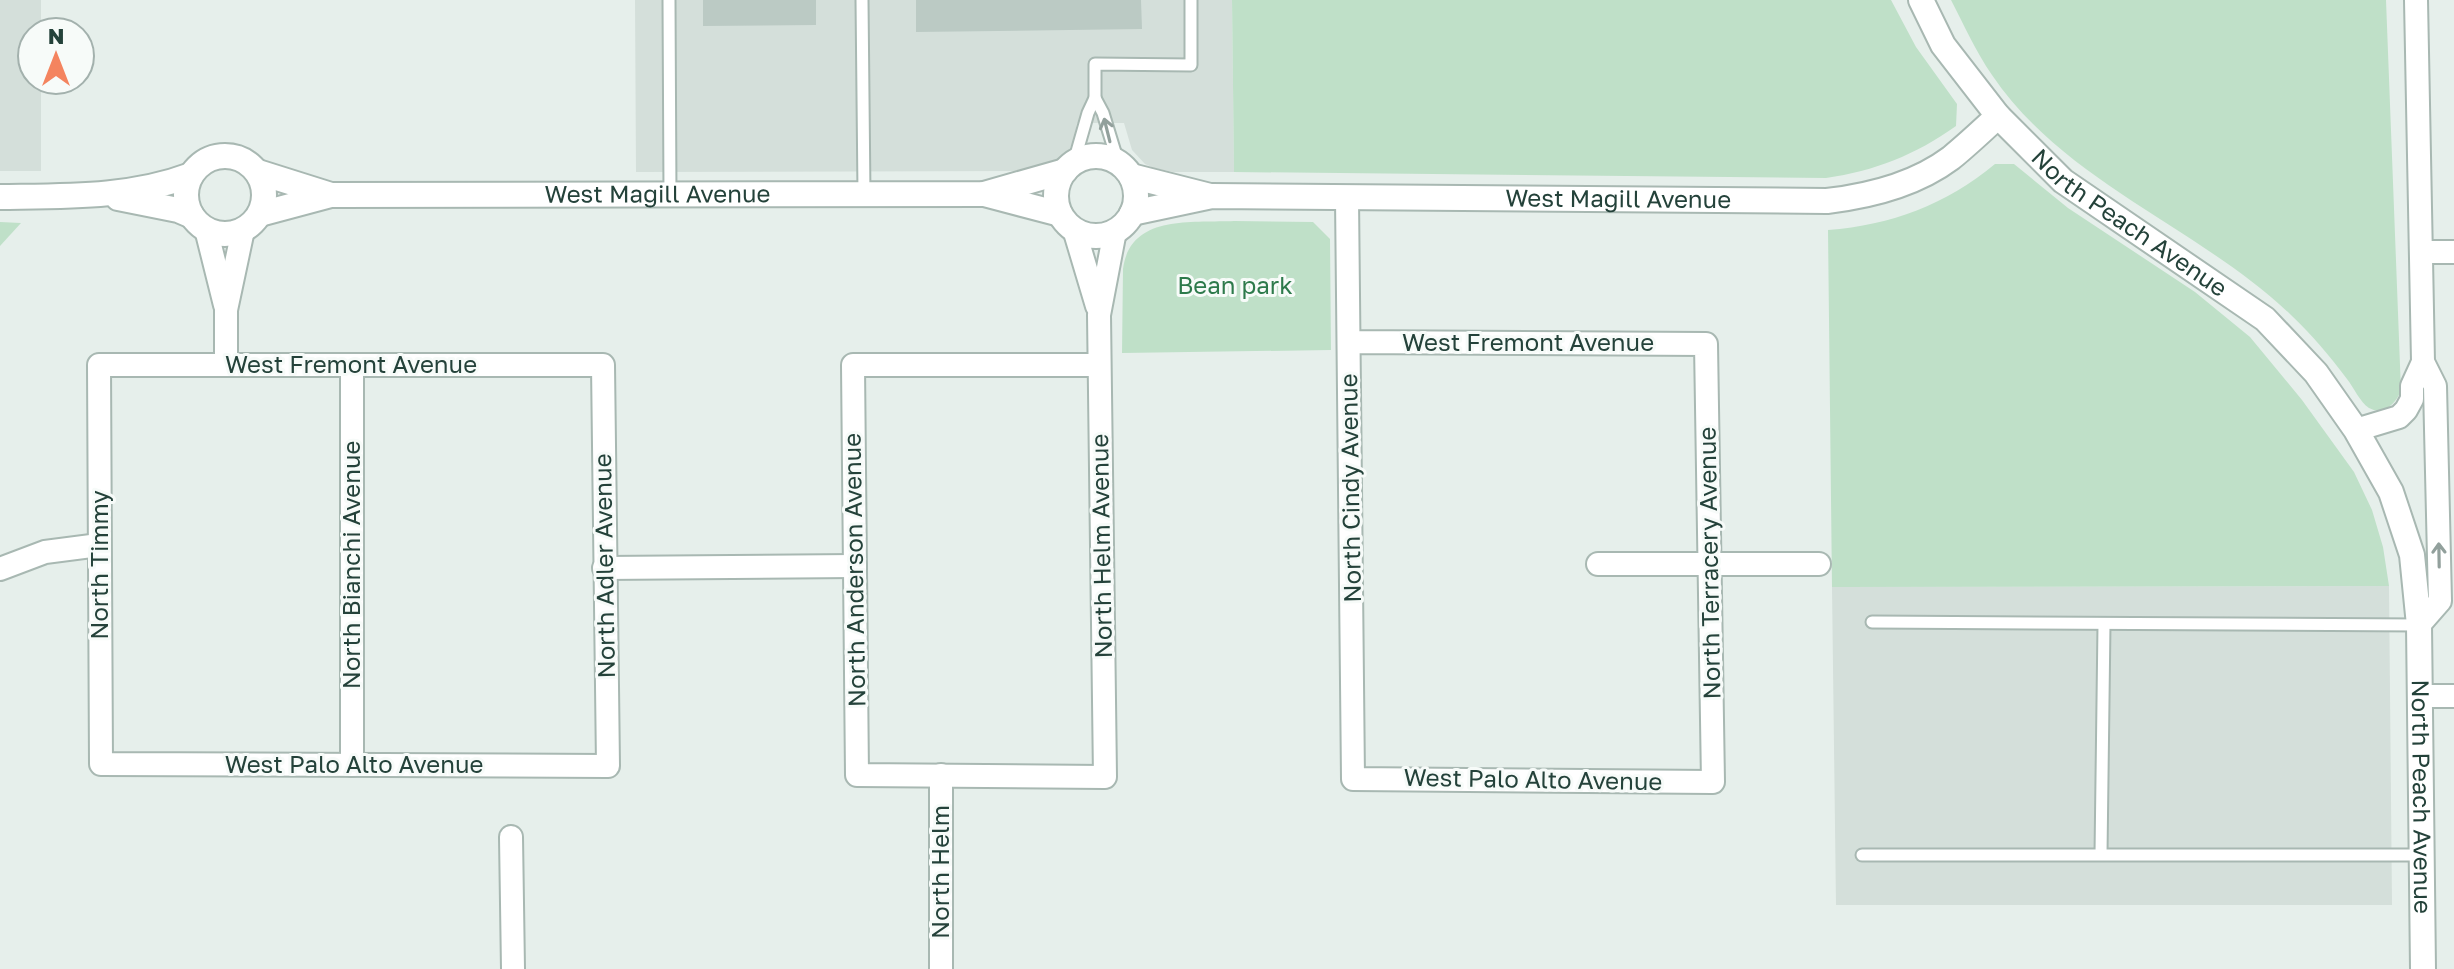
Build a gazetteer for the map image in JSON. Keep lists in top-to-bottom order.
{
  "streets": {
    "street": [
      "West Magill Avenue",
      "North Peach Avenue",
      "West Fremont Avenue",
      "North Cindy Avenue",
      "North Helm Avenue",
      "North Terracery Avenue",
      "North Timmy",
      "North Bianchi Avenue",
      "North Adler Avenue",
      "North Anderson Avenue",
      "West Palo Alto Avenue",
      "North Helm"
    ]
  },
  "crossings": [
    ["West Magill Avenue", "North Peach Avenue"],
    ["West Magill Avenue", "North Cindy Avenue"],
    ["West Magill Avenue", "North Helm Avenue"],
    ["West Fremont Avenue", "North Cindy Avenue"],
    ["West Fremont Avenue", "North Terracery Avenue"],
    ["West Fremont Avenue", "North Timmy"],
    ["West Fremont Avenue", "North Bianchi Avenue"],
    ["West Fremont Avenue", "North Adler Avenue"],
    ["North Cindy Avenue", "West Palo Alto Avenue"],
    ["North Helm Avenue", "North Anderson Avenue"],
    ["North Helm Avenue", "North Helm"],
    ["North Terracery Avenue", "West Palo Alto Avenue"],
    ["North Timmy", "West Palo Alto Avenue"],
    ["North Bianchi Avenue", "West Palo Alto Avenue"],
    ["North Adler Avenue", "West Palo Alto Avenue"],
    ["North Anderson Avenue", "North Helm"]
  ],
  "parks": ["Bean park"],
  "north": "top"
}
